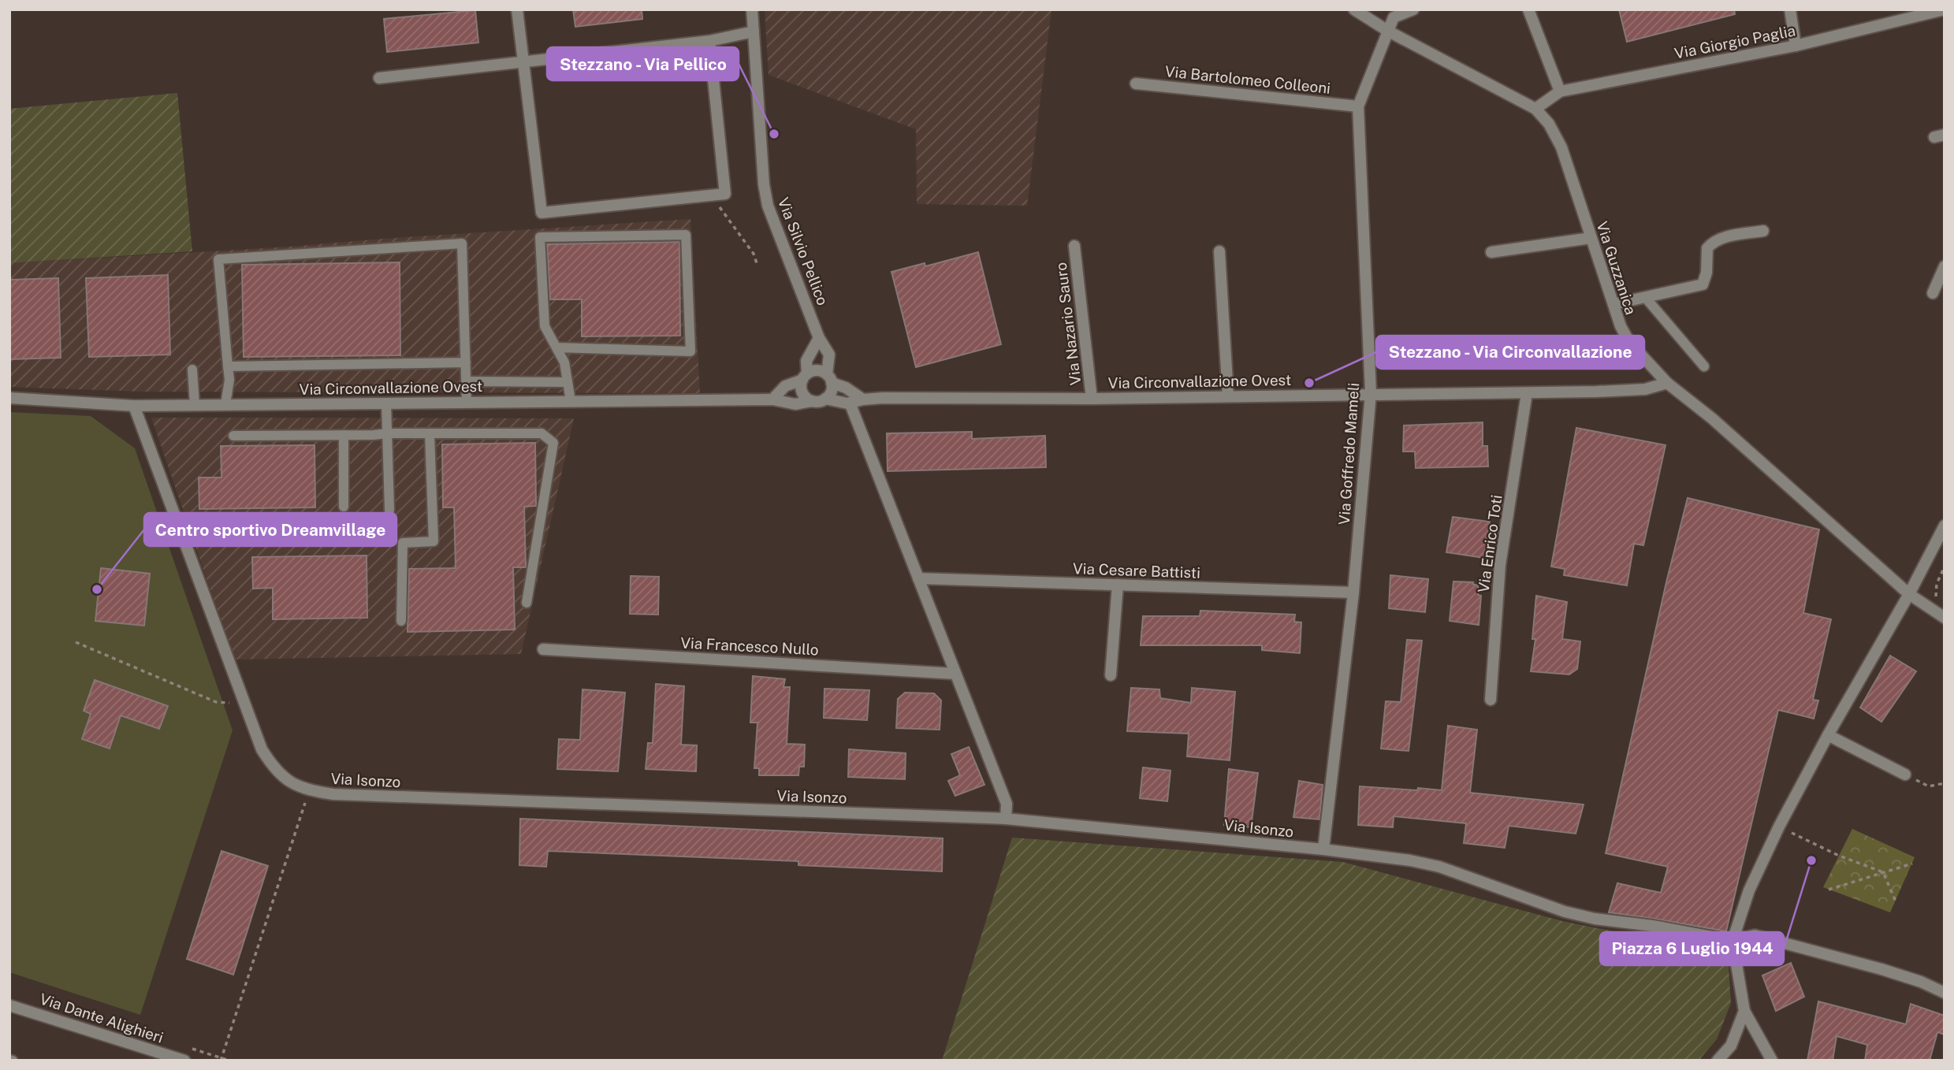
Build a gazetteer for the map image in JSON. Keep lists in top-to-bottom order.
{
  "streets": {
    "street": [
      "Via Giorgio Paglia",
      "Via Bartolomeo Colleoni",
      "Via Silvio Pellico",
      "Via Guzzanica",
      "Via Nazario Sauro",
      "Via Circonvallazione Ovest",
      "Via Goffredo Mameli",
      "Via Enrico Toti",
      "Via Cesare Battisti",
      "Via Francesco Nullo",
      "Via Isonzo",
      "Via Dante Alighieri"
    ]
  },
  "crossings": [
    ["Via Giorgio Paglia", "Via Guzzanica"],
    ["Via Bartolomeo Colleoni", "Via Goffredo Mameli"],
    ["Via Silvio Pellico", "Via Circonvallazione Ovest"],
    ["Via Guzzanica", "Via Circonvallazione Ovest"],
    ["Via Guzzanica", "Via Goffredo Mameli"],
    ["Via Nazario Sauro", "Via Circonvallazione Ovest"],
    ["Via Circonvallazione Ovest", "Via Goffredo Mameli"],
    ["Via Circonvallazione Ovest", "Via Enrico Toti"],
    ["Via Circonvallazione Ovest", "Via Isonzo"],
    ["Via Goffredo Mameli", "Via Cesare Battisti"],
    ["Via Goffredo Mameli", "Via Isonzo"]
  ],
  "places": [
    "Stezzano - Via Pellico",
    "Stezzano - Via Circonvallazione",
    "Centro sportivo Dreamvillage",
    "Piazza 6 Luglio 1944"
  ]
}
